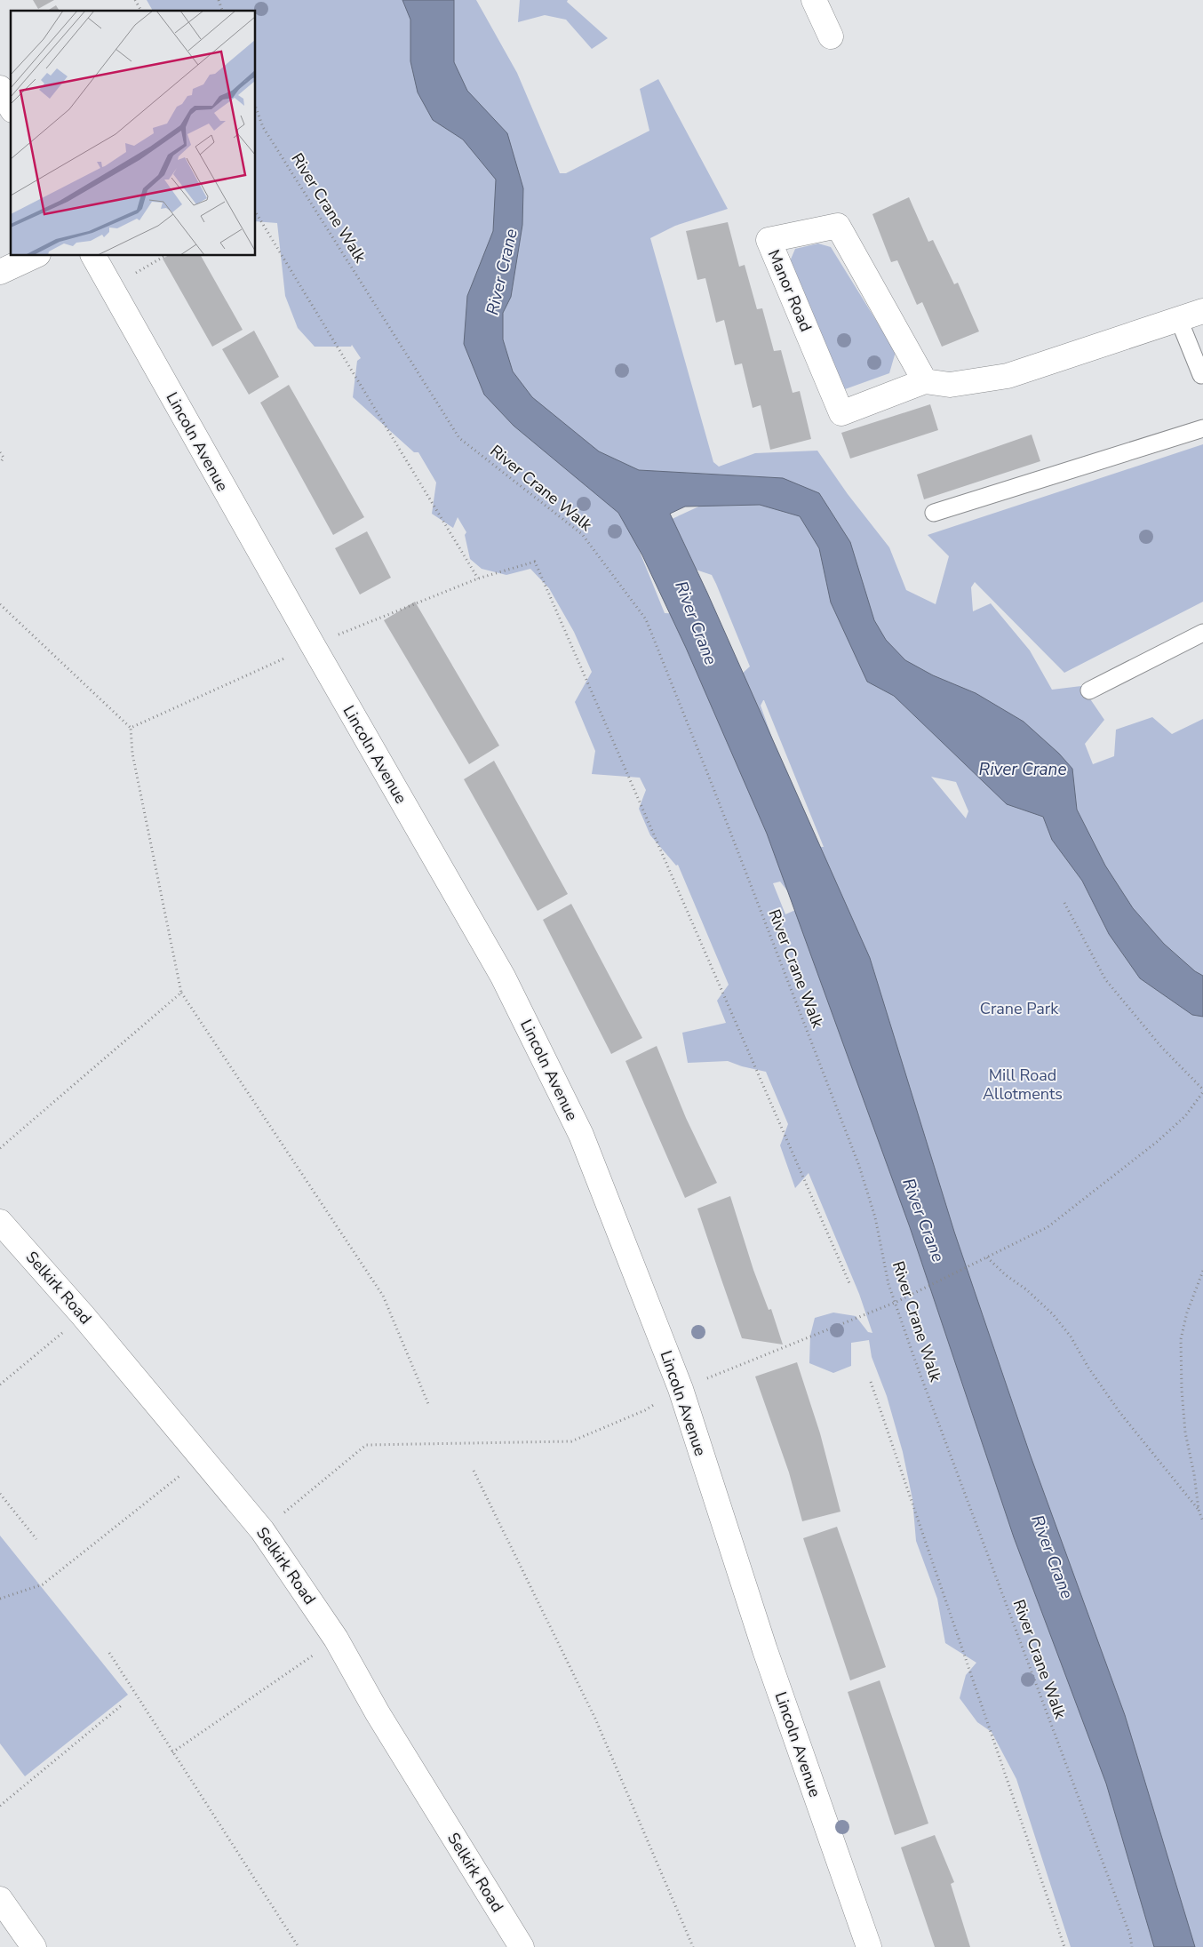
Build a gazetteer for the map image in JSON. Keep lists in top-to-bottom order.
{
  "streets": {
    "street": ["Manor Road", "Lincoln Avenue", "Selkirk Road"],
    "path": ["River Crane Walk"]
  },
  "water": ["River Crane"],
  "parks": ["Crane Park", "Mill Road Allotments"]
}
